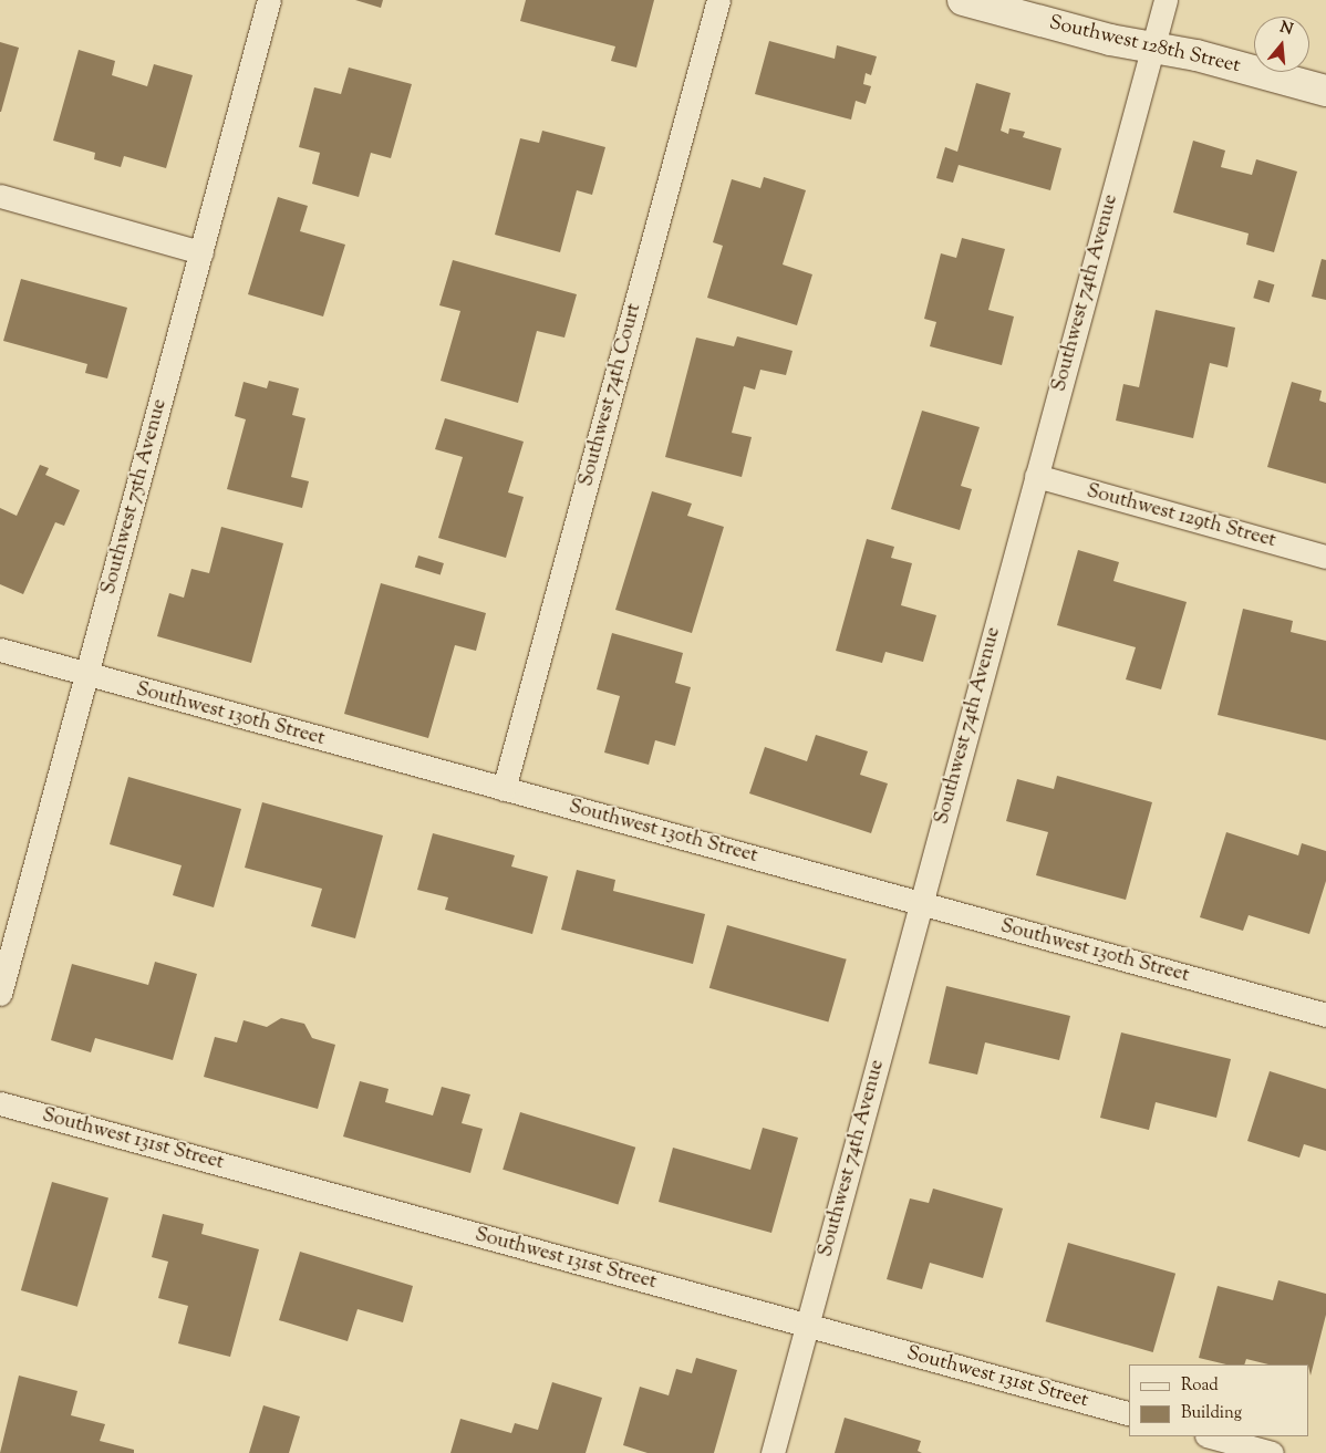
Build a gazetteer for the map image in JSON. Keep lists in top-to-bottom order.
{
  "streets": {
    "street": [
      "Southwest 128th Street",
      "Southwest 74th Avenue",
      "Southwest 74th Court",
      "Southwest 75th Avenue",
      "Southwest 129th Street",
      "Southwest 130th Street",
      "Southwest 131st Street"
    ]
  },
  "crossings": [
    ["Southwest 128th Street", "Southwest 74th Avenue"],
    ["Southwest 74th Avenue", "Southwest 129th Street"],
    ["Southwest 74th Avenue", "Southwest 130th Street"],
    ["Southwest 74th Avenue", "Southwest 131st Street"],
    ["Southwest 74th Court", "Southwest 130th Street"],
    ["Southwest 75th Avenue", "Southwest 130th Street"]
  ],
  "legend": ["Road", "Building"],
  "north": "top"
}
